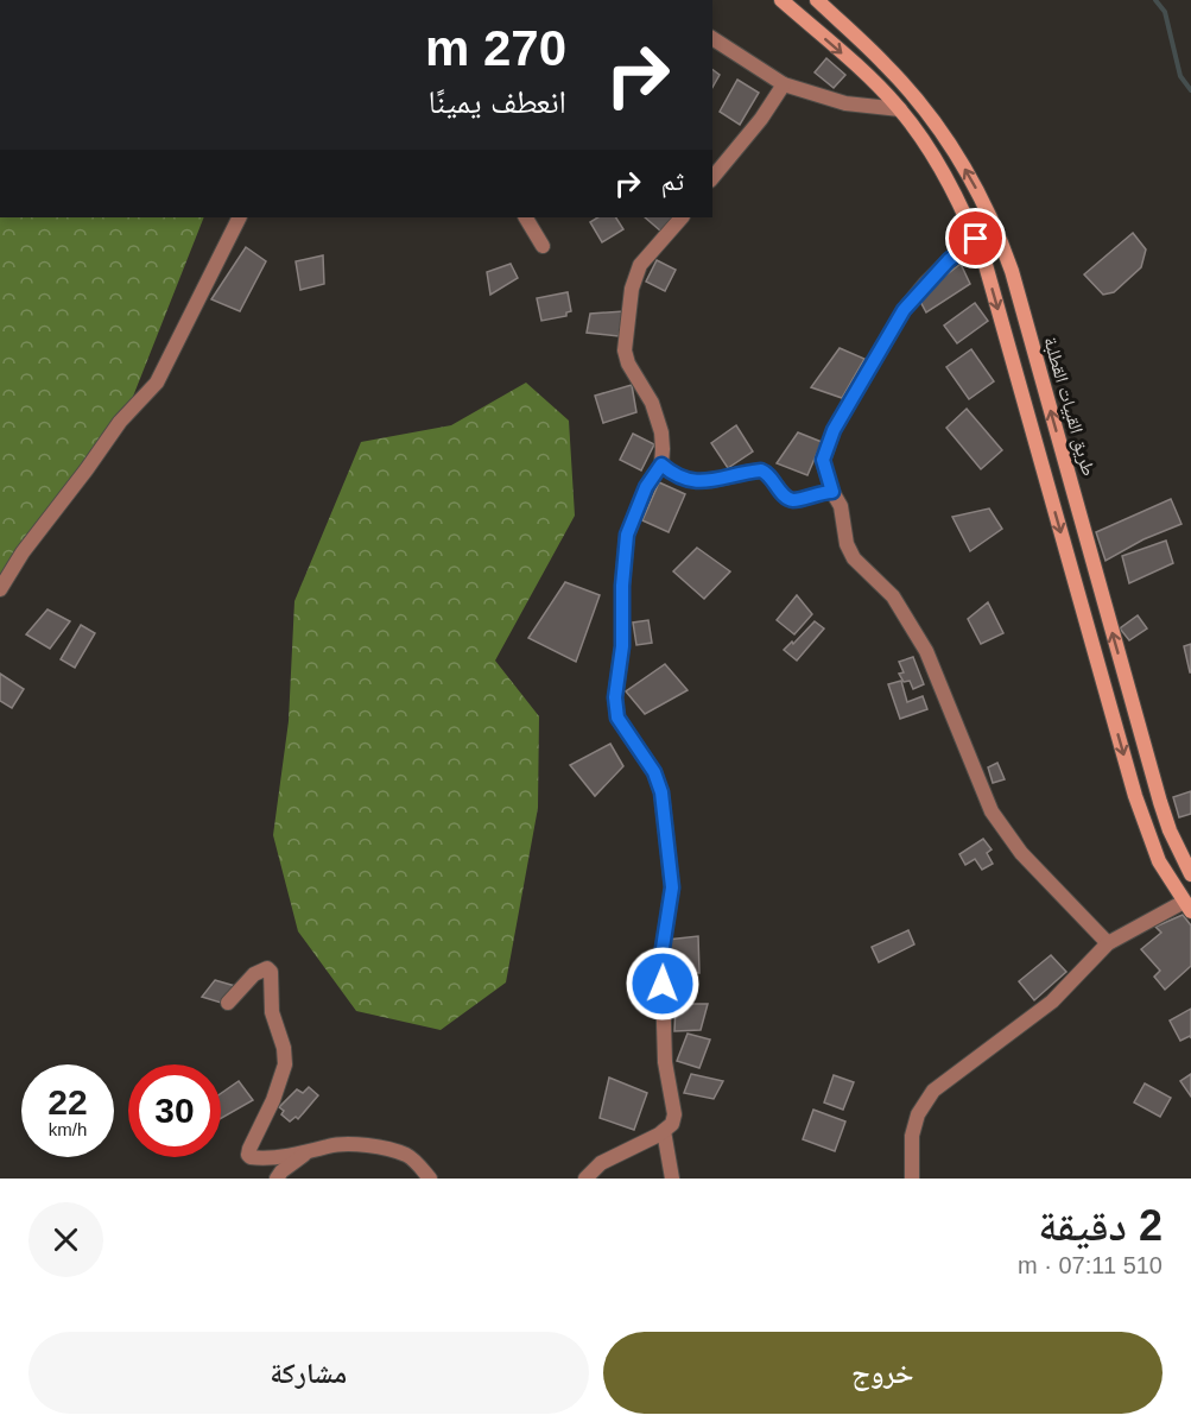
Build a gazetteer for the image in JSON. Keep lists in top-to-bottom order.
{
  "streets": {
    "main road": ["طريق القبيات القطلبة"]
  },
  "page": {
    "turn": ["270 m", "انعطف يمينًا"],
    "then": "ثم",
    "speed": "22 km/h",
    "limit": "30",
    "heading": ["2 دقيقة", "510 m · 07:11"],
    "buttons": ["خروج", "مشاركة"]
  }
}
